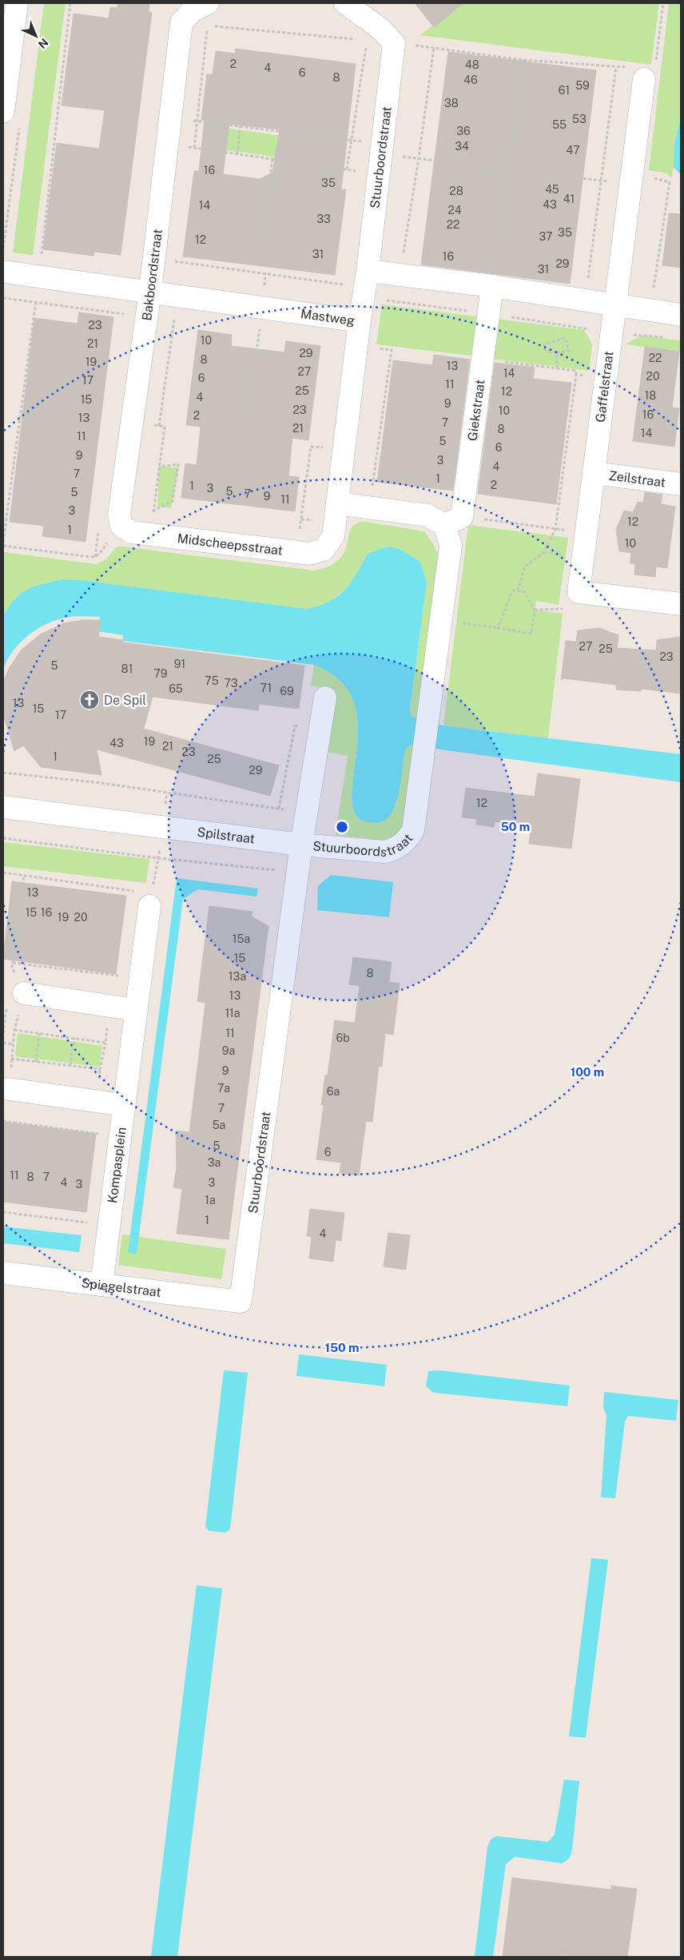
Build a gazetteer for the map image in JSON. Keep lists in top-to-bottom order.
{
  "streets": {
    "street": [
      "Stuurboordstraat",
      "Bakboordstraat",
      "Mastweg",
      "Gaffelstraat",
      "Giekstraat",
      "Zeilstraat",
      "Midscheepsstraat",
      "Spilstraat",
      "Kompasplein",
      "Spiegelstraat"
    ]
  },
  "crossings": [
    ["Stuurboordstraat", "Mastweg"],
    ["Stuurboordstraat", "Giekstraat"],
    ["Stuurboordstraat", "Spilstraat"],
    ["Stuurboordstraat", "Spiegelstraat"],
    ["Bakboordstraat", "Mastweg"],
    ["Bakboordstraat", "Midscheepsstraat"],
    ["Gaffelstraat", "Zeilstraat"],
    ["Kompasplein", "Spiegelstraat"]
  ],
  "places": {
    "church": ["De Spil"]
  },
  "house_numbers": [
    "2",
    "48",
    "4",
    "6",
    "8",
    "46",
    "59",
    "61",
    "38",
    "53",
    "55",
    "36",
    "34",
    "47",
    "16",
    "35",
    "45",
    "28",
    "41",
    "43",
    "14",
    "24",
    "33",
    "22",
    "35",
    "37",
    "12",
    "31",
    "16",
    "29",
    "31",
    "23",
    "10",
    "21",
    "29",
    "22",
    "8",
    "19",
    "13",
    "27",
    "14",
    "20",
    "6",
    "17",
    "11",
    "25",
    "12",
    "18",
    "4",
    "15",
    "9",
    "23",
    "10",
    "16",
    "2",
    "13",
    "7",
    "21",
    "8",
    "14",
    "11",
    "5",
    "6",
    "9",
    "3",
    "4",
    "7",
    "1",
    "2",
    "1",
    "3",
    "5",
    "5",
    "7",
    "9",
    "11",
    "3",
    "12",
    "1",
    "10",
    "27",
    "25",
    "23",
    "91",
    "5",
    "81",
    "79",
    "75",
    "73",
    "71",
    "65",
    "69",
    "13",
    "15",
    "17",
    "19",
    "43",
    "21",
    "23",
    "1",
    "25",
    "29",
    "12",
    "13",
    "15",
    "16",
    "19",
    "20",
    "15a",
    "15",
    "8",
    "13a",
    "13",
    "11a",
    "11",
    "6b",
    "9a",
    "9",
    "7a",
    "6a",
    "7",
    "5a",
    "5",
    "6",
    "3a",
    "11",
    "8",
    "7",
    "4",
    "3",
    "3",
    "1a",
    "1",
    "4"
  ],
  "north": "bottom right",
  "rings": ["50 m", "100 m", "150 m"]
}
